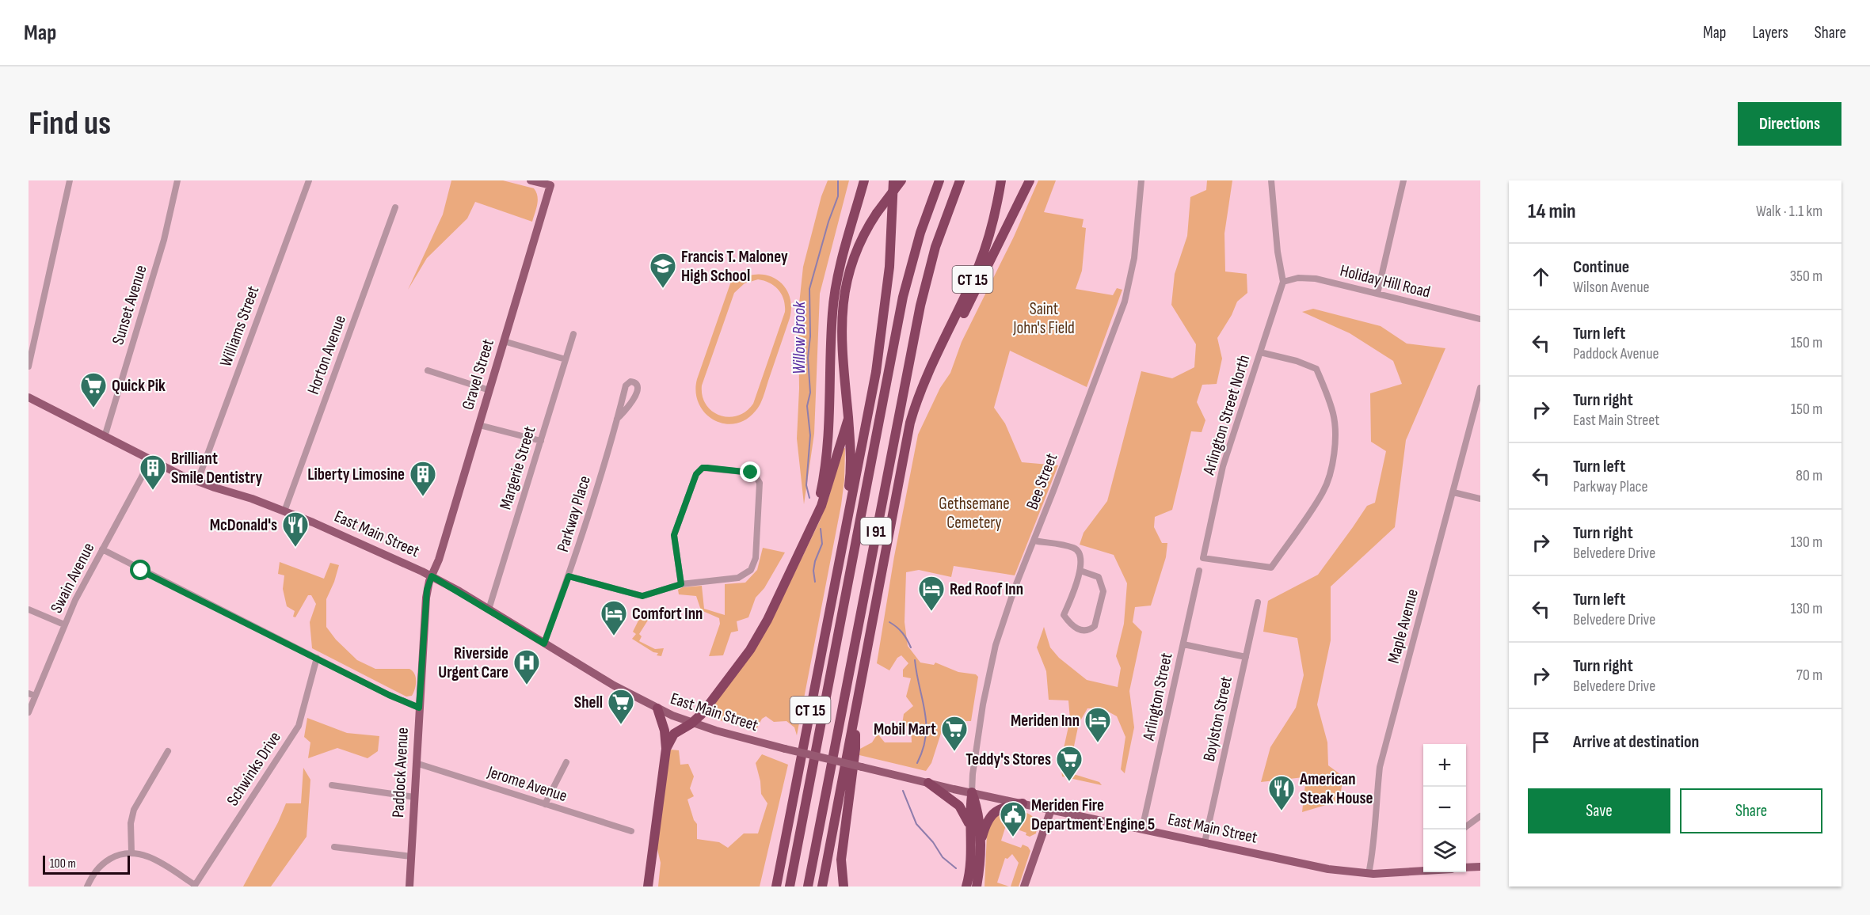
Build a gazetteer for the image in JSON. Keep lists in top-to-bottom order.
{
  "streets": {
    "highway": ["CT 15", "I 91"],
    "main road": ["Gravel Street", "East Main Street", "Paddock Avenue"],
    "street": [
      "Holiday Hill Road",
      "Sunset Avenue",
      "Williams Street",
      "Horton Avenue",
      "Arlington Street North",
      "Margerie Street",
      "Bee Street",
      "Parkway Place",
      "Swain Avenue",
      "Maple Avenue",
      "Arlington Street",
      "Boylston Street",
      "Schwinks Drive",
      "Jerome Avenue"
    ]
  },
  "crossings": [
    ["Holiday Hill Road", "Arlington Street North"],
    ["Sunset Avenue", "East Main Street"],
    ["Williams Street", "East Main Street"],
    ["Horton Avenue", "East Main Street"],
    ["Gravel Street", "East Main Street"],
    ["Gravel Street", "Paddock Avenue"],
    ["Margerie Street", "East Main Street"],
    ["Bee Street", "East Main Street"],
    ["Parkway Place", "East Main Street"],
    ["East Main Street", "Swain Avenue"],
    ["East Main Street", "Maple Avenue"],
    ["East Main Street", "Arlington Street"],
    ["East Main Street", "Boylston Street"],
    ["East Main Street", "Paddock Avenue"],
    ["Paddock Avenue", "Jerome Avenue"]
  ],
  "water": ["Willow Brook"],
  "parks": ["Saint John's Field", "Gethsemane Cemetery"],
  "places": {
    "school or university": ["Francis T. Maloney High School"],
    "supermarket": [
      "Quick Pik",
      "Shell",
      "Mobil Mart",
      "Teddy's Stores"
    ],
    "building": ["Brilliant Smile Dentistry", "Liberty Limosine"],
    "restaurant": ["McDonald's", "American Steak House"],
    "hotel": ["Red Roof Inn", "Comfort Inn", "Meriden Inn"],
    "hospital": ["Riverside Urgent Care"],
    "public building": ["Meriden Fire Department Engine 5"]
  },
  "scale_bar": "100 m",
  "page": {
    "header": "Map",
    "nav": ["Map", "Layers", "Share"],
    "buttons": [
      "Directions",
      ["Save", "Share"]
    ],
    "title": "Find us",
    "heading": ["14 min", "Walk · 1.1 km"],
    "list": [
      ["Continue", "Wilson Avenue", "350 m"],
      ["Turn left", "Paddock Avenue", "150 m"],
      ["Turn right", "East Main Street", "150 m"],
      ["Turn left", "Parkway Place", "80 m"],
      ["Turn right", "Belvedere Drive", "130 m"],
      ["Turn left", "Belvedere Drive", "130 m"],
      ["Turn right", "Belvedere Drive", "70 m"],
      "Arrive at destination"
    ],
    "map_buttons": ["+", "−"],
    "scale": "100 m"
  }
}
